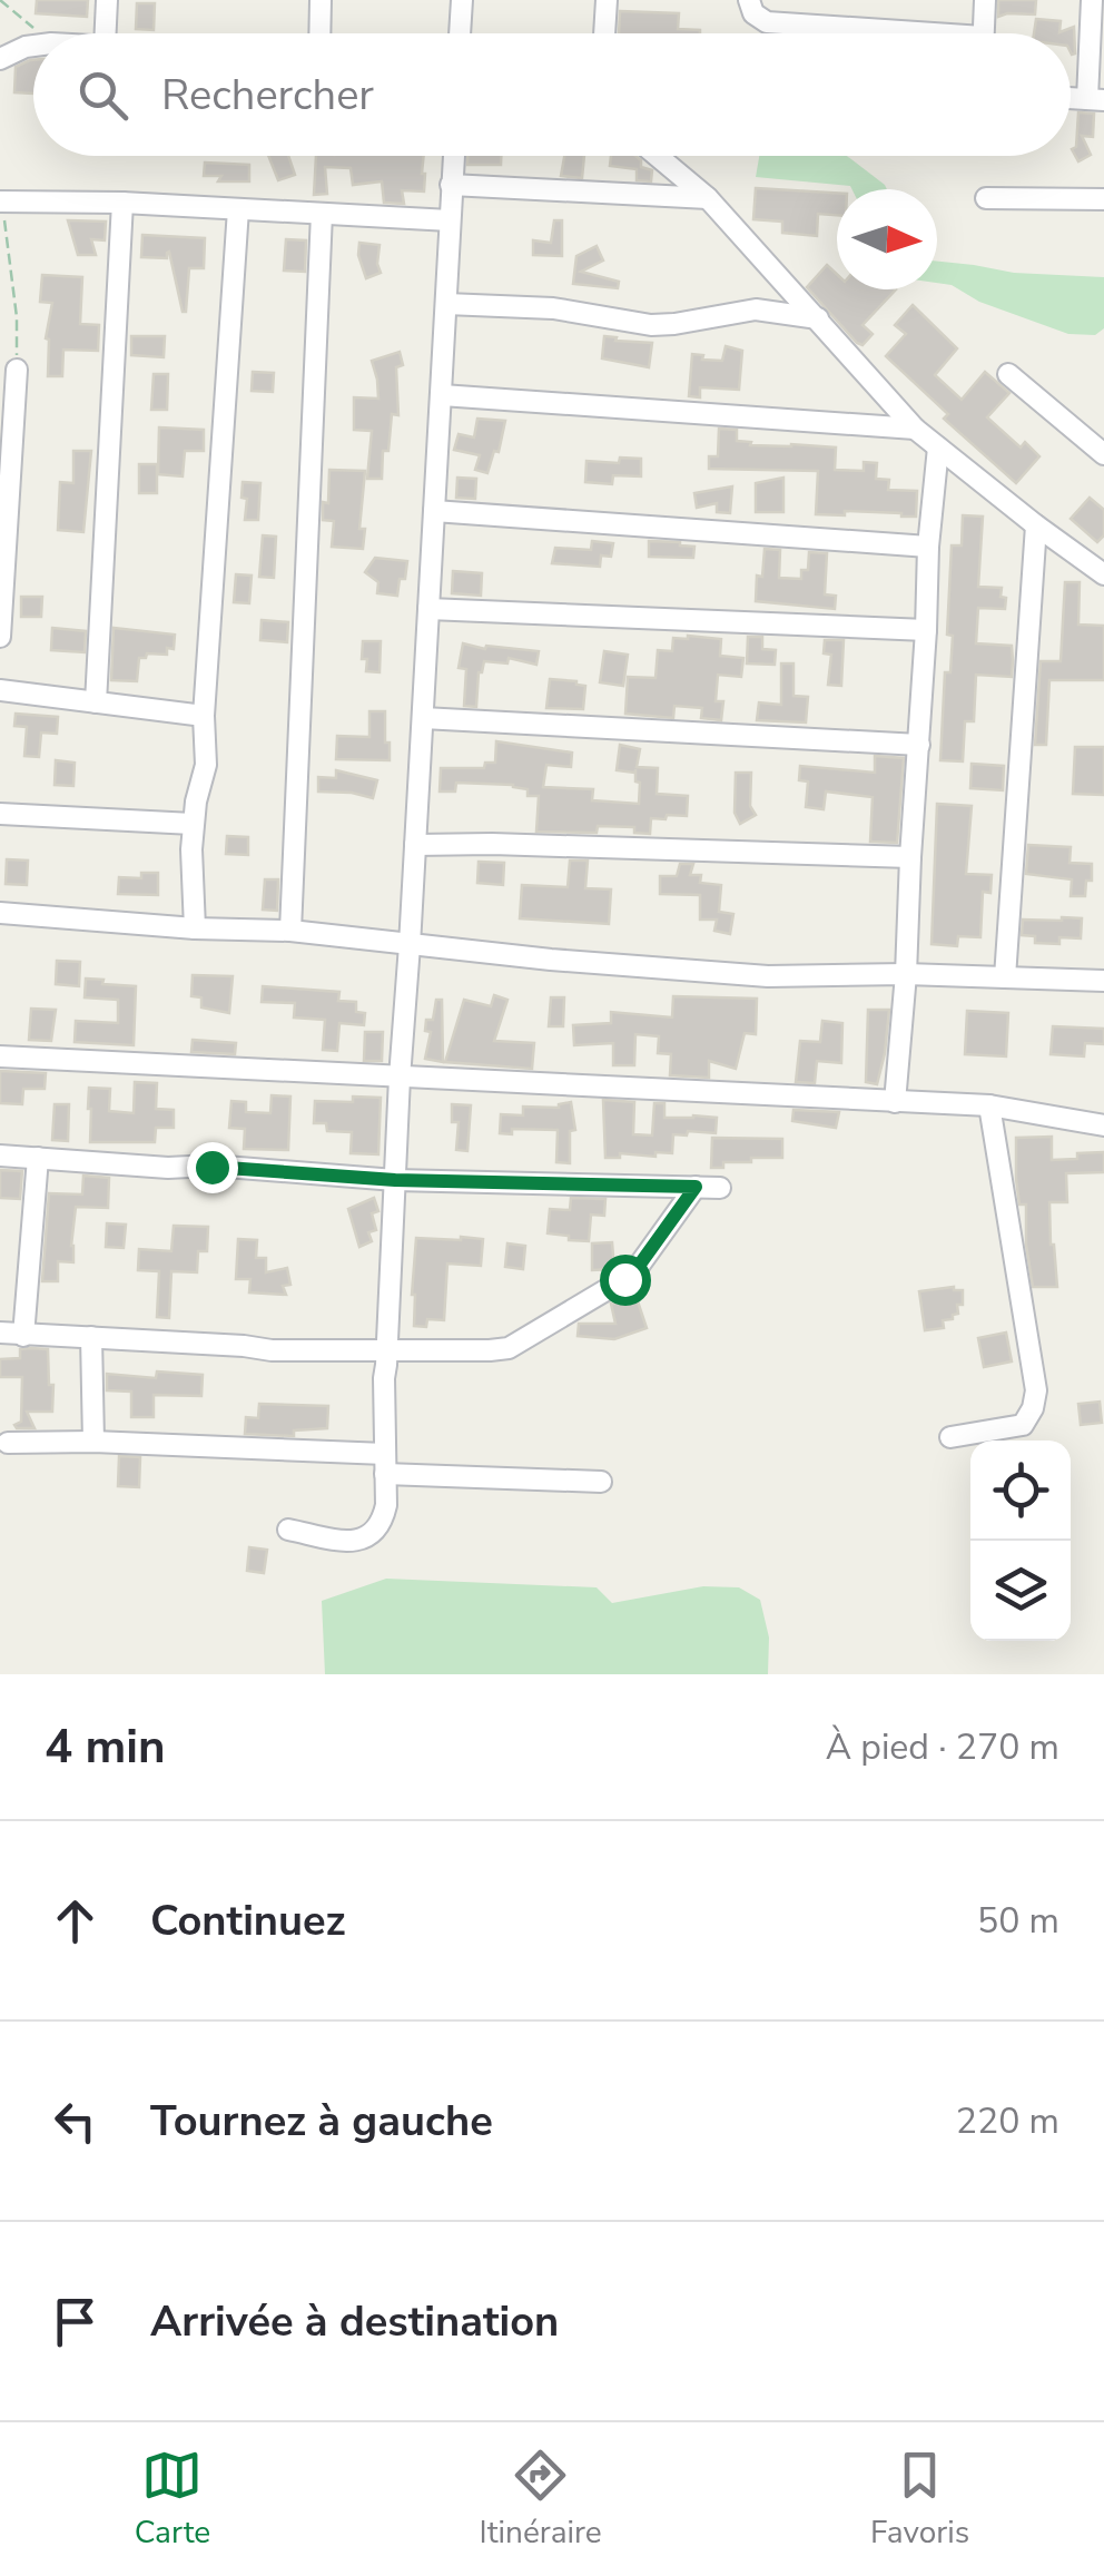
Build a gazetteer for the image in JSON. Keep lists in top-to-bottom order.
{
  "north": "right",
  "page": {
    "search": "Rechercher",
    "heading": ["4 min", "À pied · 270 m"],
    "list": [
      ["Continuez", "50 m"],
      ["Tournez à gauche", "220 m"],
      "Arrivée à destination"
    ],
    "nav": ["Carte", "Itinéraire", "Favoris"]
  }
}
